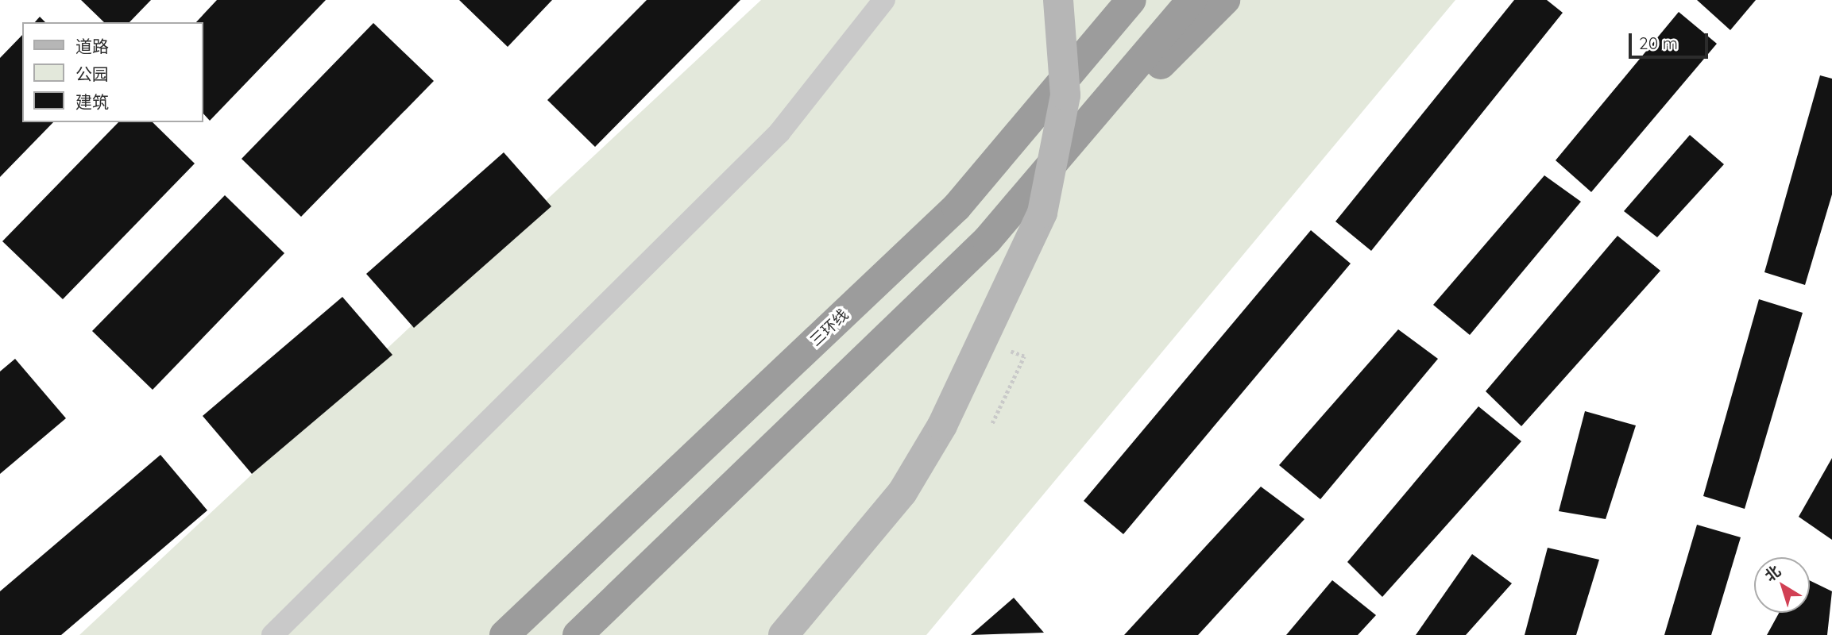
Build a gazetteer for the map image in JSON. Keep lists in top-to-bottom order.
{
  "streets": {
    "highway": ["三环线"]
  },
  "legend": ["道路", "公园", "建筑"],
  "scale_bar": "20 m",
  "north": "top left"
}
